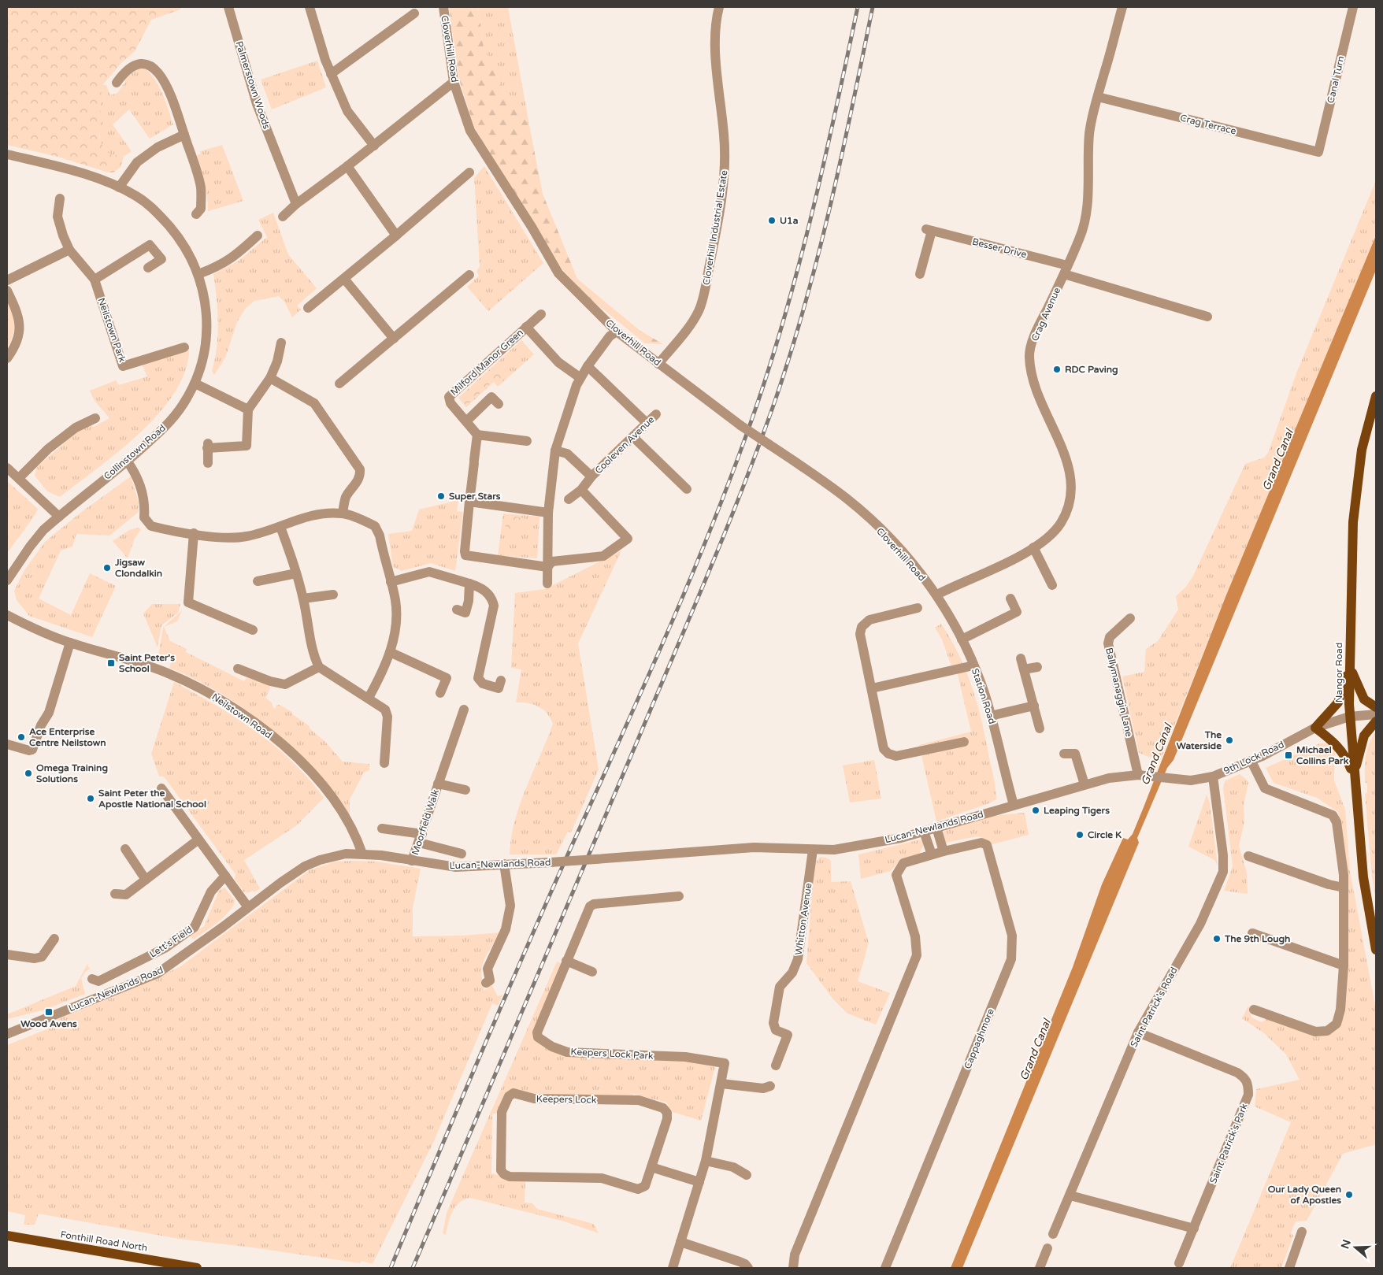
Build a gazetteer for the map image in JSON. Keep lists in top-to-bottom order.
{
  "streets": {
    "main road": ["Nangor Road", "Fonthill Road North"],
    "street": [
      "Cloverhill Road",
      "Canal Turn",
      "Palmerstown Woods",
      "Crag Terrace",
      "Cloverhill Industrial Estate",
      "Besser Drive",
      "Crag Avenue",
      "Neilstown Park",
      "Milford Manor Green",
      "Cooleven Avenue",
      "Collinstown Road",
      "Ballymanaggin Lane",
      "Station Road",
      "Neilstown Road",
      "9th Lock Road",
      "Moorfield Walk",
      "Lucan-Newlands Road",
      "Whitton Avenue",
      "Lett's Field",
      "Saint Patrick's Road",
      "Cappaghmore",
      "Keepers Lock Park",
      "Keepers Lock",
      "Saint Patrick's Park"
    ]
  },
  "crossings": [
    ["Cloverhill Road", "Cloverhill Industrial Estate"],
    ["Cloverhill Road", "Crag Avenue"],
    ["Cloverhill Road", "Station Road"],
    ["Canal Turn", "Crag Terrace"],
    ["Crag Terrace", "Crag Avenue"],
    ["Besser Drive", "Crag Avenue"],
    ["Crag Avenue", "Station Road"],
    ["Nangor Road", "9th Lock Road"],
    ["Ballymanaggin Lane", "9th Lock Road"],
    ["Station Road", "9th Lock Road"],
    ["Station Road", "Lucan-Newlands Road"],
    ["Neilstown Road", "Lucan-Newlands Road"],
    ["9th Lock Road", "Lucan-Newlands Road"],
    ["9th Lock Road", "Saint Patrick's Road"],
    ["Moorfield Walk", "Lucan-Newlands Road"],
    ["Lucan-Newlands Road", "Whitton Avenue"],
    ["Saint Patrick's Road", "Saint Patrick's Park"]
  ],
  "water": ["Grand Canal"],
  "places": {
    "other": [
      "U1a",
      "RDC Paving",
      "Super Stars",
      "Jigsaw Clondalkin",
      "Ace Enterprise Centre Neilstown",
      "The Waterside",
      "Omega Training Solutions",
      "Saint Peter the Apostle National School",
      "Leaping Tigers",
      "Circle K",
      "The 9th Lough",
      "Our Lady Queen of Apostles"
    ],
    "transit": ["Saint Peter's School", "Michael Collins Park", "Wood Avens"]
  },
  "north": "left"
}
